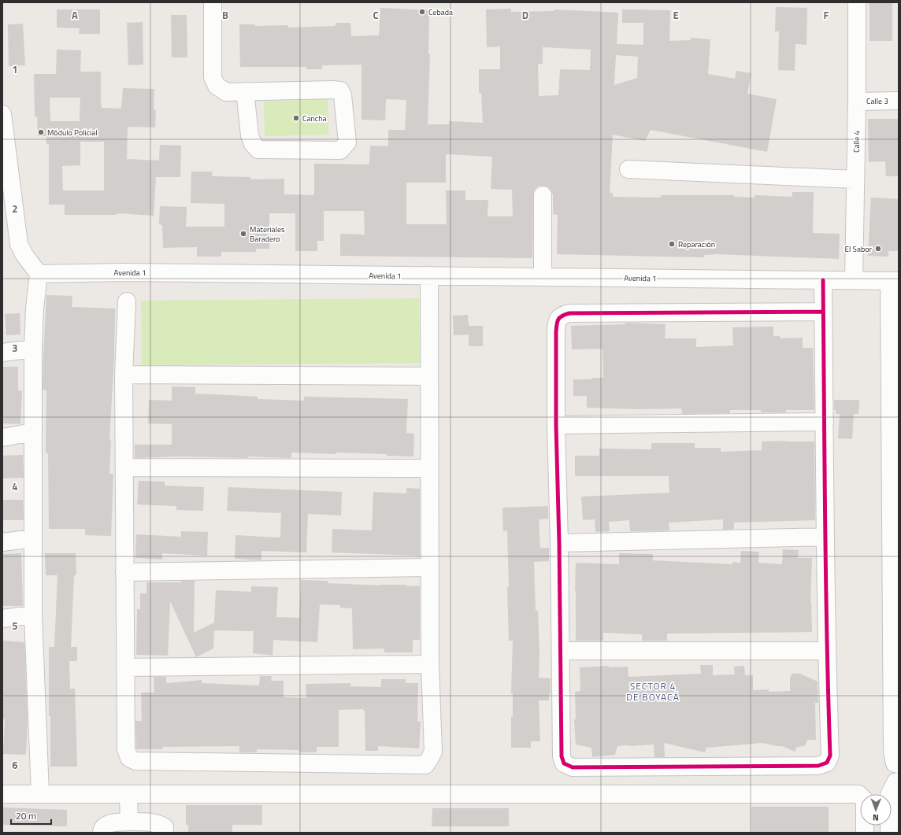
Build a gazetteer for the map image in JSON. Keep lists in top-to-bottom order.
{
  "streets": {
    "street": ["Calle 3", "Calle 4", "Avenida 1"]
  },
  "crossings": [
    ["Calle 3", "Calle 4"],
    ["Calle 4", "Avenida 1"]
  ],
  "districts": ["SECTOR 4 DE BOYACÁ"],
  "places": [
    "Cebada",
    "Cancha",
    "Módulo Policial",
    "Materiales Baradero",
    "Reparación",
    "El Sabor"
  ],
  "scale_bar": "20 m",
  "north": "bottom",
  "grid": {
    "columns": [
      "A",
      "B",
      "C",
      "D",
      "E",
      "F"
    ],
    "rows": [
      "1",
      "2",
      "3",
      "4",
      "5",
      "6"
    ]
  }
}
